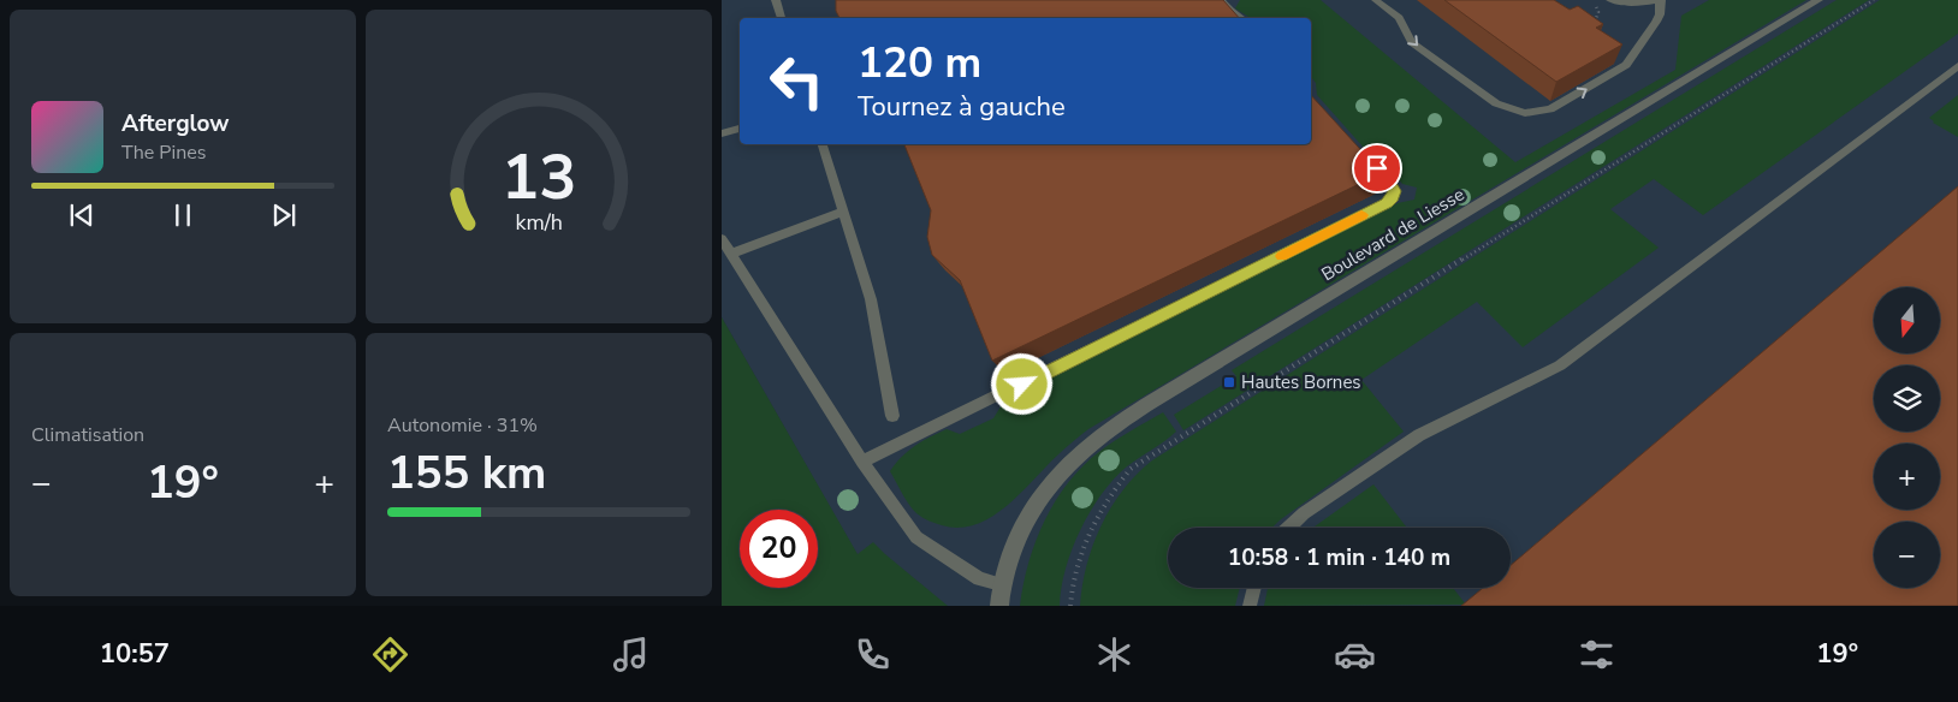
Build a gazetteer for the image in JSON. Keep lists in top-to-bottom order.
{
  "streets": {
    "street": ["Boulevard de Liesse"]
  },
  "places": {
    "transit": ["Hautes Bornes"]
  },
  "north": "bottom",
  "page": {
    "turn": ["120 m", "Tournez à gauche"],
    "song": ["Afterglow", "The Pines"],
    "map_buttons": ["+", "−"],
    "tile": [
      "Climatisation",
      ["Autonomie · 31%", "155 km"]
    ],
    "heat": ["−", "19°", "+"],
    "limit": "20",
    "trip": "10:58 · 1 min · 140 m",
    "tabs": ["10:57", "19°"],
    "gauge": ["13", "km/h"]
  }
}
